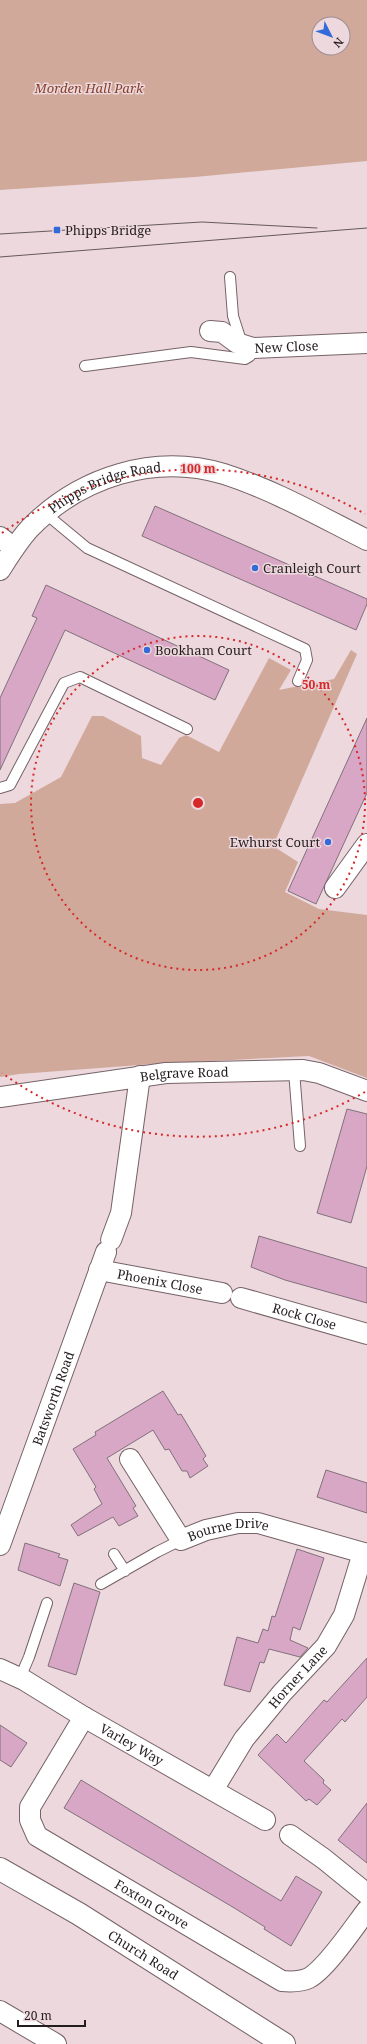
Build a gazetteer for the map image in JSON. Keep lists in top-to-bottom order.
{
  "streets": {
    "street": [
      "New Close",
      "Phipps Bridge Road",
      "Belgrave Road",
      "Phoenix Close",
      "Rock Close",
      "Batsworth Road",
      "Bourne Drive",
      "Horner Lane",
      "Varley Way",
      "Foxton Grove",
      "Church Road"
    ]
  },
  "crossings": [
    ["Belgrave Road", "Batsworth Road"],
    ["Phoenix Close", "Batsworth Road"],
    ["Bourne Drive", "Horner Lane"],
    ["Horner Lane", "Varley Way"],
    ["Varley Way", "Foxton Grove"]
  ],
  "parks": ["Morden Hall Park"],
  "places": {
    "transit": ["Phipps Bridge"],
    "other": ["Cranleigh Court", "Bookham Court", "Ewhurst Court"]
  },
  "scale_bar": "20 m",
  "north": "bottom right",
  "rings": ["100 m", "50 m"]
}
